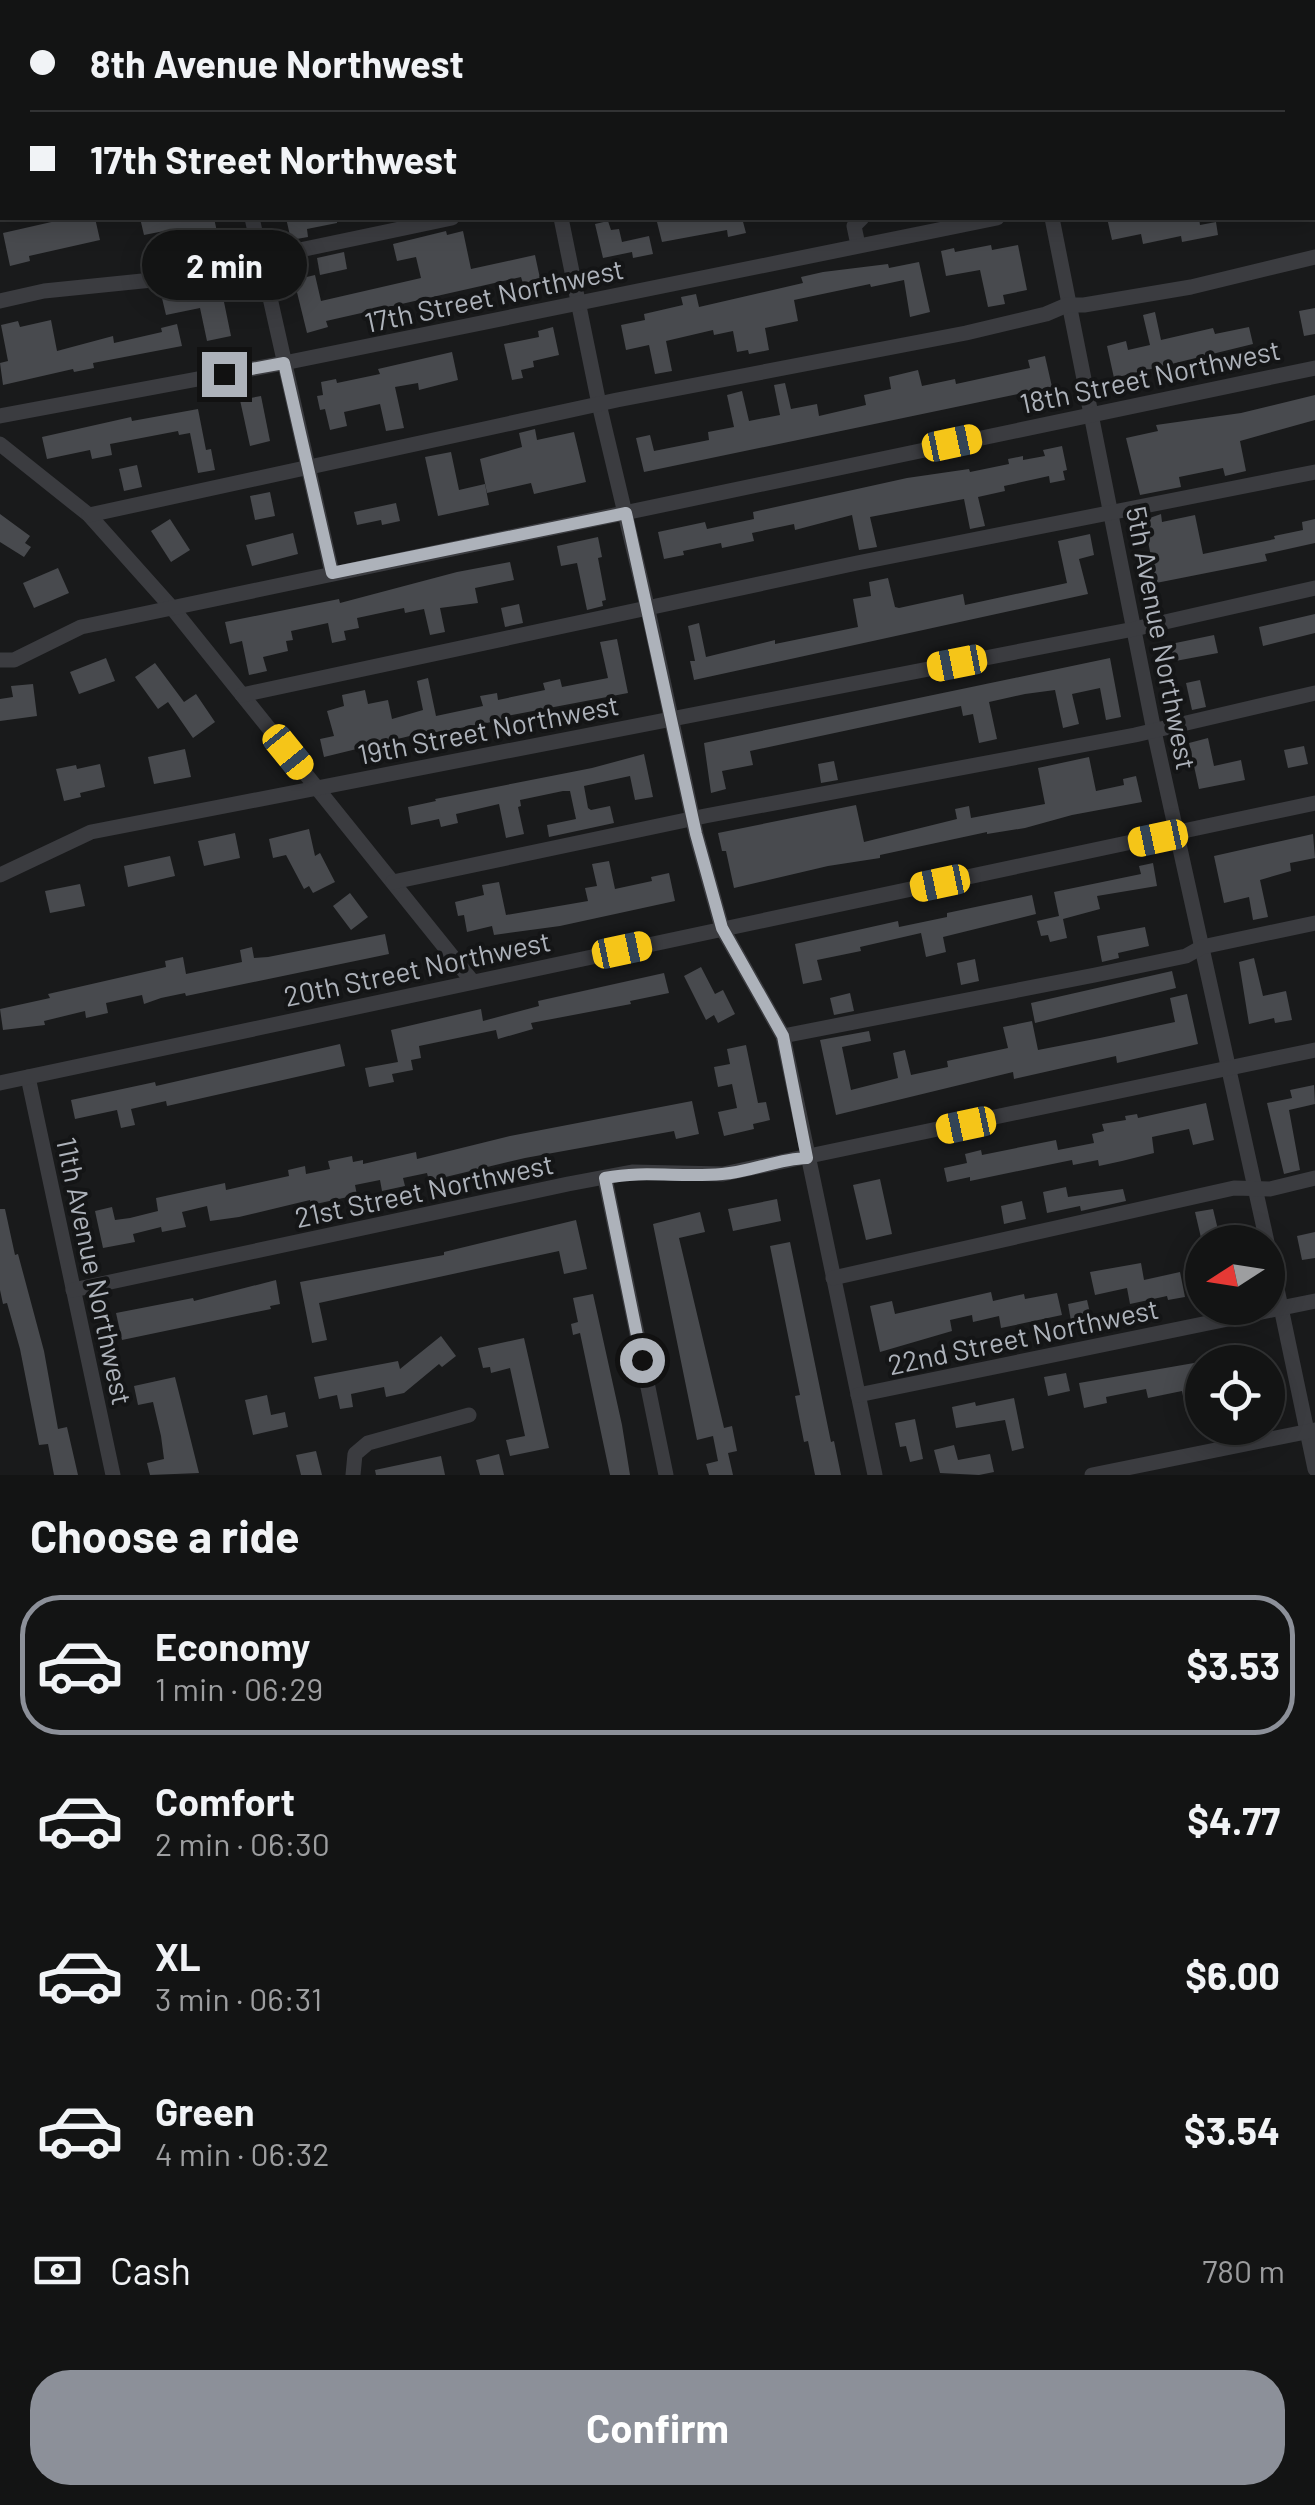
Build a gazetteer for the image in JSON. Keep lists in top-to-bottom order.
{
  "streets": {
    "street": [
      "17th Street Northwest",
      "18th Street Northwest",
      "5th Avenue Northwest",
      "19th Street Northwest",
      "20th Street Northwest",
      "21st Street Northwest",
      "11th Avenue Northwest",
      "22nd Street Northwest"
    ]
  },
  "crossings": [
    ["18th Street Northwest", "5th Avenue Northwest"],
    ["5th Avenue Northwest", "19th Street Northwest"],
    ["5th Avenue Northwest", "20th Street Northwest"],
    ["5th Avenue Northwest", "21st Street Northwest"],
    ["20th Street Northwest", "11th Avenue Northwest"],
    ["21st Street Northwest", "11th Avenue Northwest"]
  ],
  "north": "left",
  "page": {
    "banner": ["8th Avenue Northwest", "17th Street Northwest"],
    "bubble": "2 min",
    "heading": "Choose a ride",
    "list": [
      {
        "name": "Economy",
        "note": "1 min · 06:29",
        "value": "$3.53"
      },
      {
        "name": "Comfort",
        "note": "2 min · 06:30",
        "value": "$4.77"
      },
      {
        "name": "XL",
        "note": "3 min · 06:31",
        "value": "$6.00"
      },
      {
        "name": "Green",
        "note": "4 min · 06:32",
        "value": "$3.54"
      }
    ],
    "pay": ["Cash", "780 m"],
    "buttons": "Confirm"
  }
}
